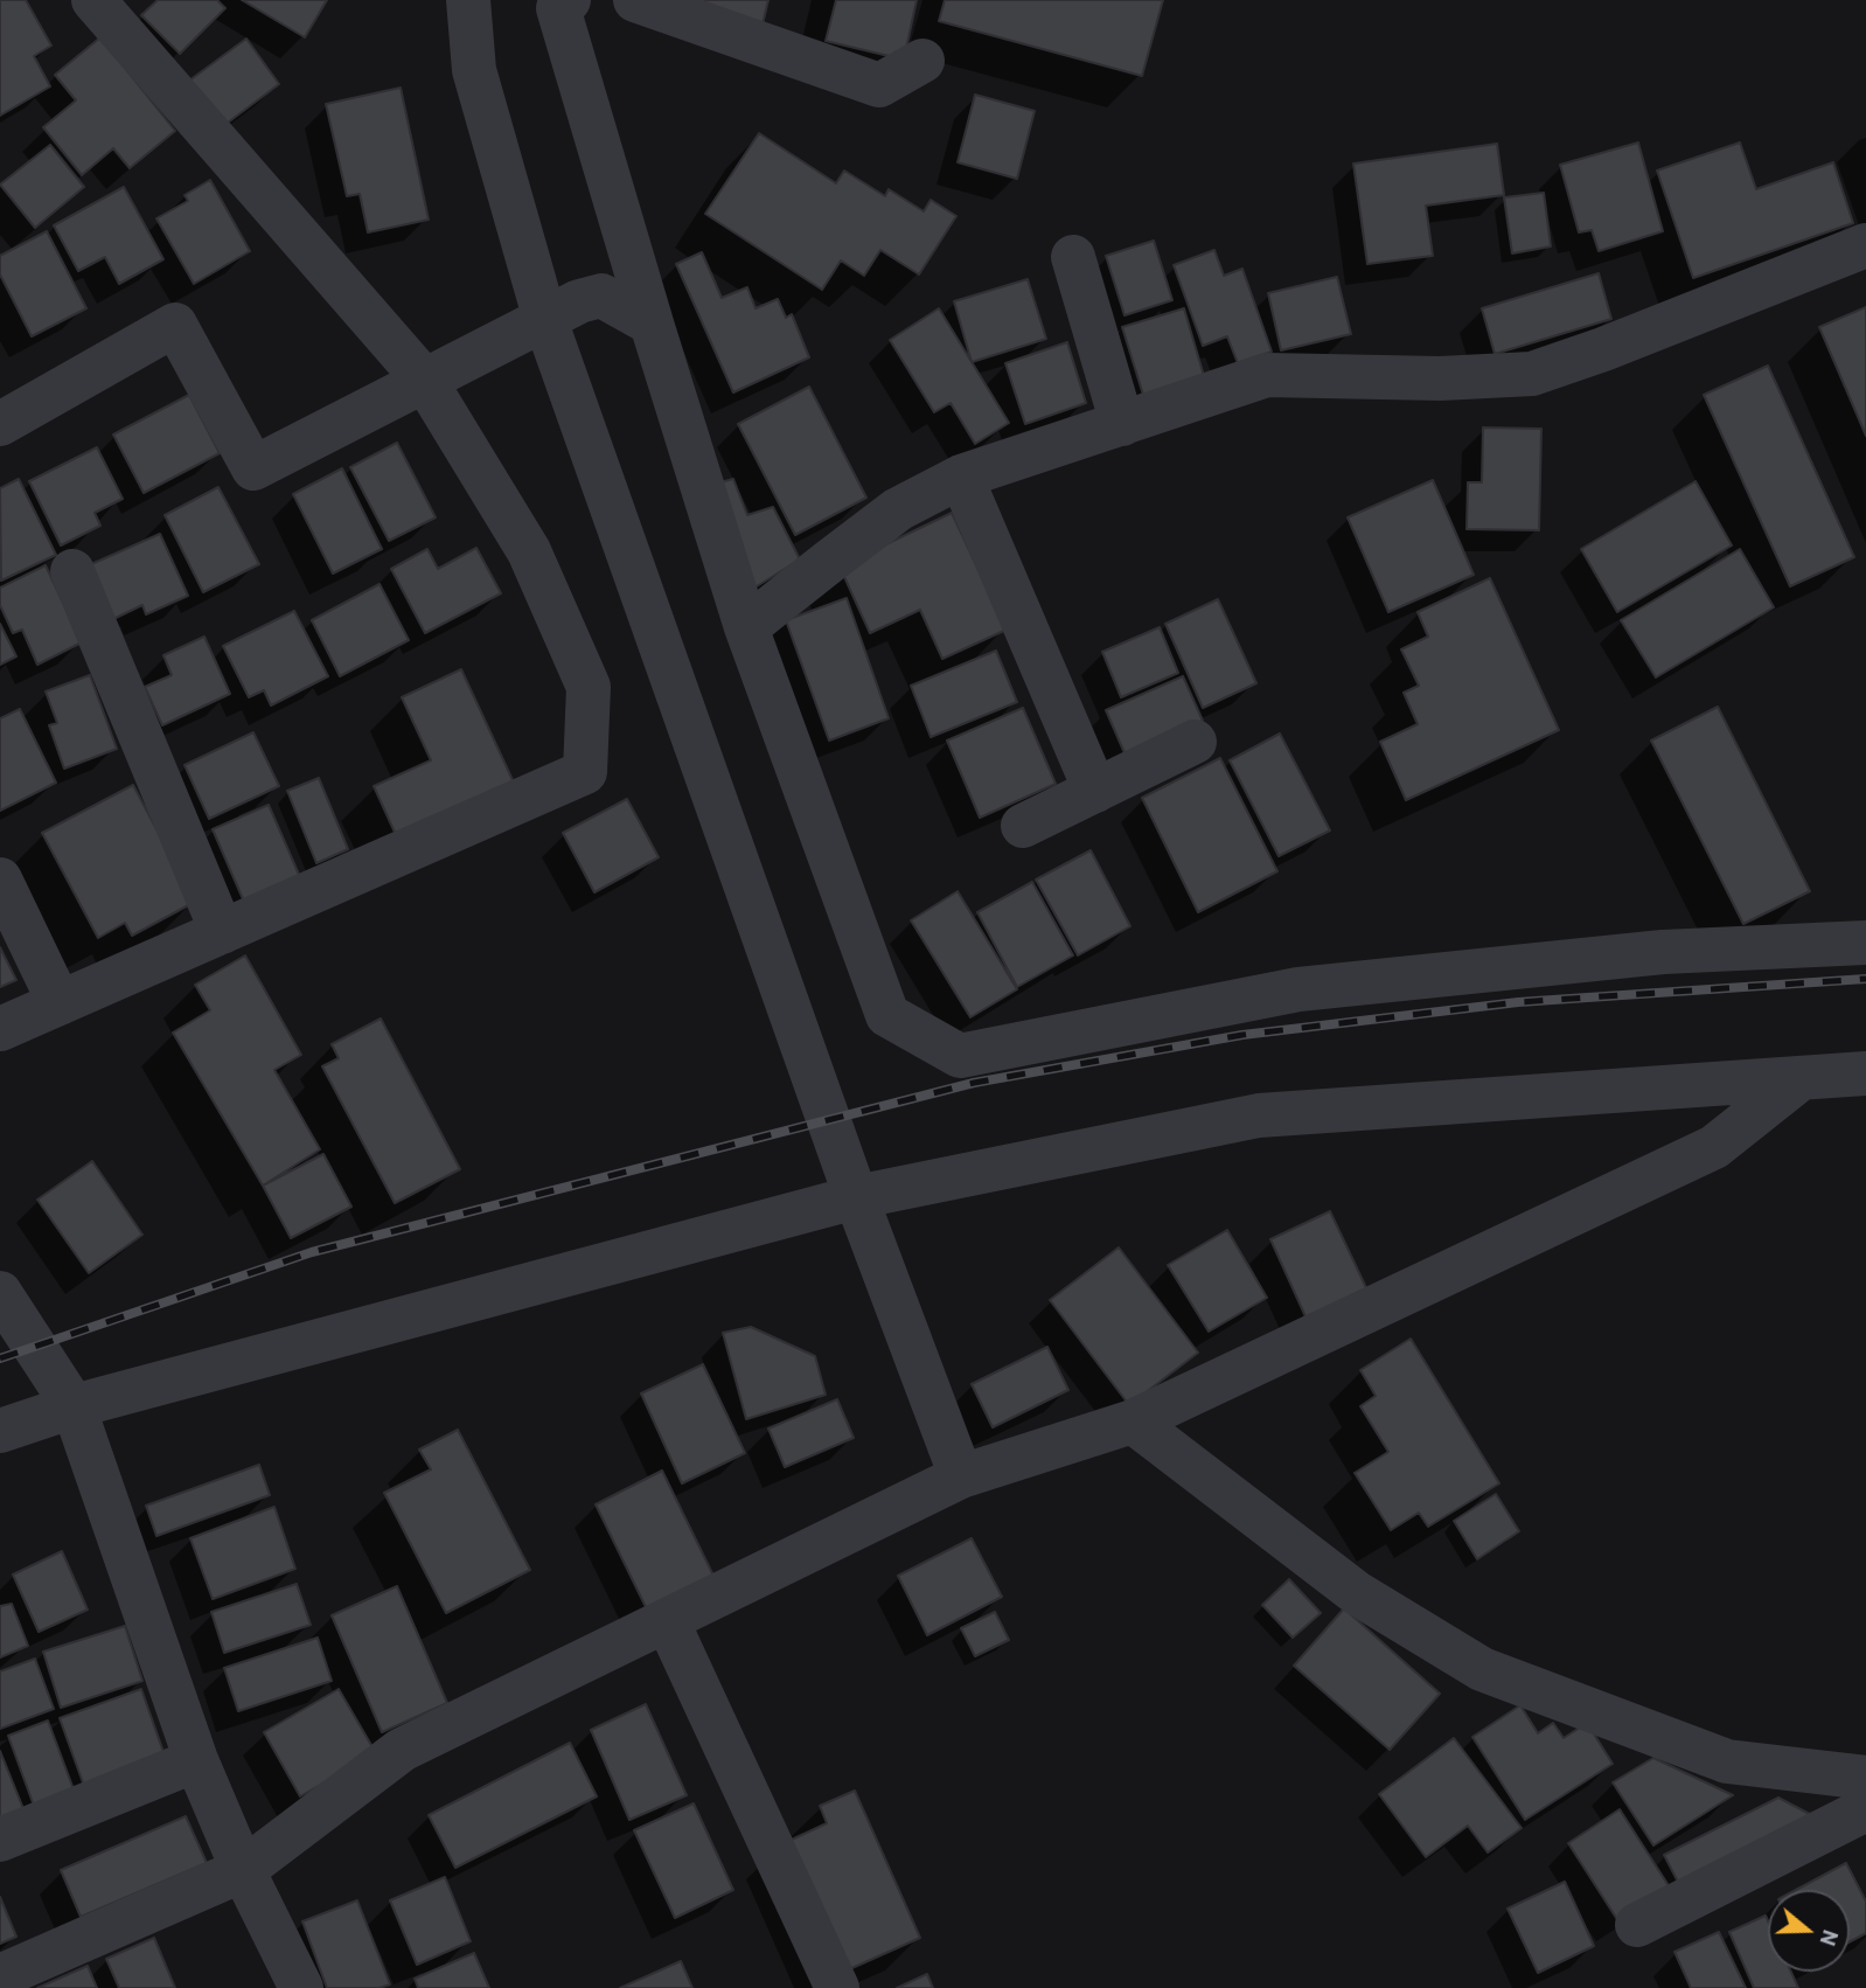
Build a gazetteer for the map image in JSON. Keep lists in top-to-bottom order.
{
  "north": "right"
}
